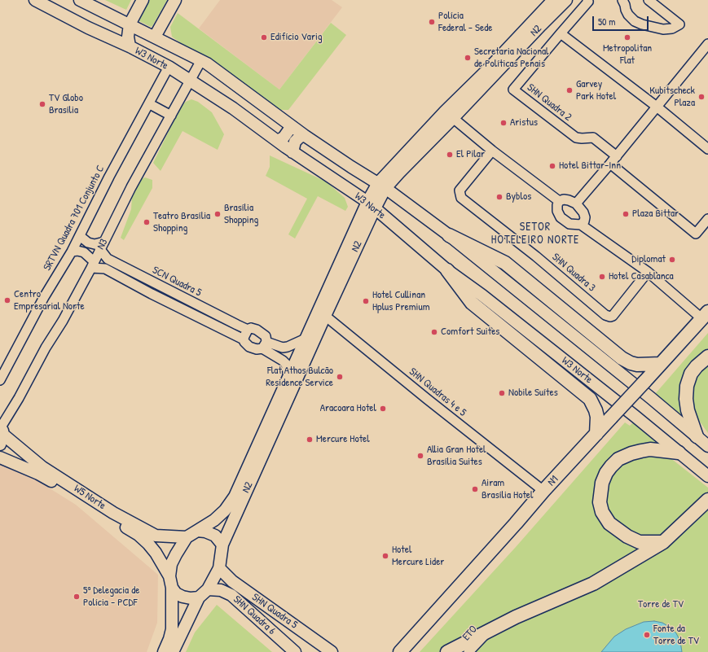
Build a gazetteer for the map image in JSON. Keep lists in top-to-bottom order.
{
  "streets": {
    "highway": ["N1"],
    "main road": [
      "N2",
      "W3 Norte",
      "W5 Norte",
      "SHN Quadra 5",
      "SHN Quadra 6"
    ],
    "street": [
      "SHN Quadra 2",
      "SRTVN Quadra 701 Conjunto C",
      "N3",
      "SHN Quadra 3",
      "SCN Quadra 5",
      "SHN Quadras 4 e 5",
      "ETO"
    ]
  },
  "crossings": [
    ["N2", "W3 Norte"],
    ["N2", "SHN Quadras 4 e 5"],
    ["N2", "W5 Norte"],
    ["N2", "SHN Quadra 5"],
    ["N2", "SHN Quadra 6"],
    ["W3 Norte", "SRTVN Quadra 701 Conjunto C"],
    ["W3 Norte", "N3"],
    ["N3", "SCN Quadra 5"],
    ["N3", "W5 Norte"],
    ["SHN Quadras 4 e 5", "N1"],
    ["W5 Norte", "SHN Quadra 5"],
    ["W5 Norte", "SHN Quadra 6"],
    ["SHN Quadra 5", "SHN Quadra 6"]
  ],
  "districts": ["SETOR HOTELEIRO NORTE"],
  "parks": ["Torre de TV"],
  "places": [
    "Polícia Federal - Sede",
    "Edifício Varig",
    "Metropolitan Flat",
    "Secretaria Nacional de Políticas Penais",
    "Garvey Park Hotel",
    "Kubitscheck Plaza",
    "TV Globo Brasília",
    "Aristus",
    "El Pilar",
    "Hotel Bittar-Inn",
    "Byblos",
    "Brasília Shopping",
    "Plaza Bittar",
    "Teatro Brasília Shopping",
    "Diplomat",
    "Hotel Casablanca",
    "Centro Empresarial Norte",
    "Hotel Cullinan Hplus Premium",
    "Comfort Suites",
    "Flat Athos Bulcão Residence Service",
    "Nobile Suítes",
    "Aracoara Hotel",
    "Mercure Hotel",
    "Allia Gran Hotel Brasília Suites",
    "Airam Brasília Hotel",
    "Hotel Mercure Lider",
    "5ª Delegacia de Polícia - PCDF",
    "Fonte da Torre de TV"
  ],
  "scale_bar": "50 m"
}
